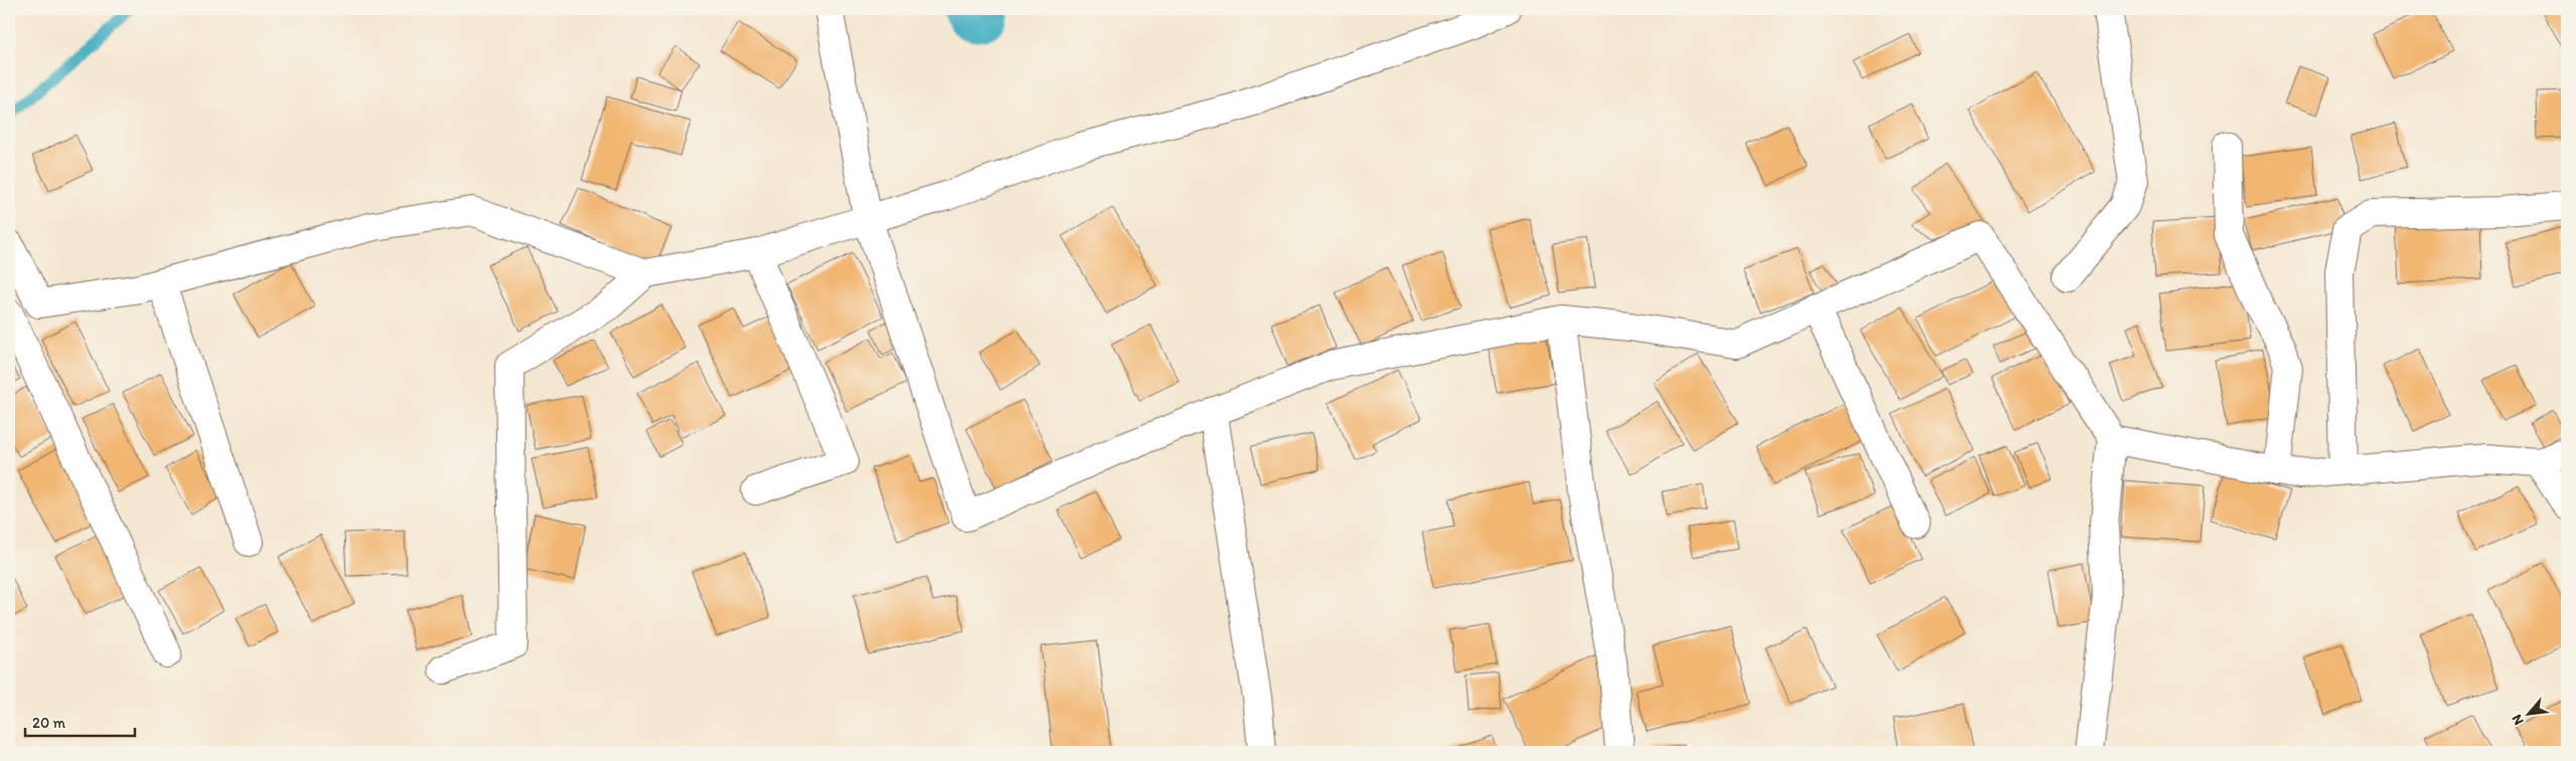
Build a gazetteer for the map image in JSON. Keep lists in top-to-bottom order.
{
  "scale_bar": "20 m",
  "north": "bottom left"
}
